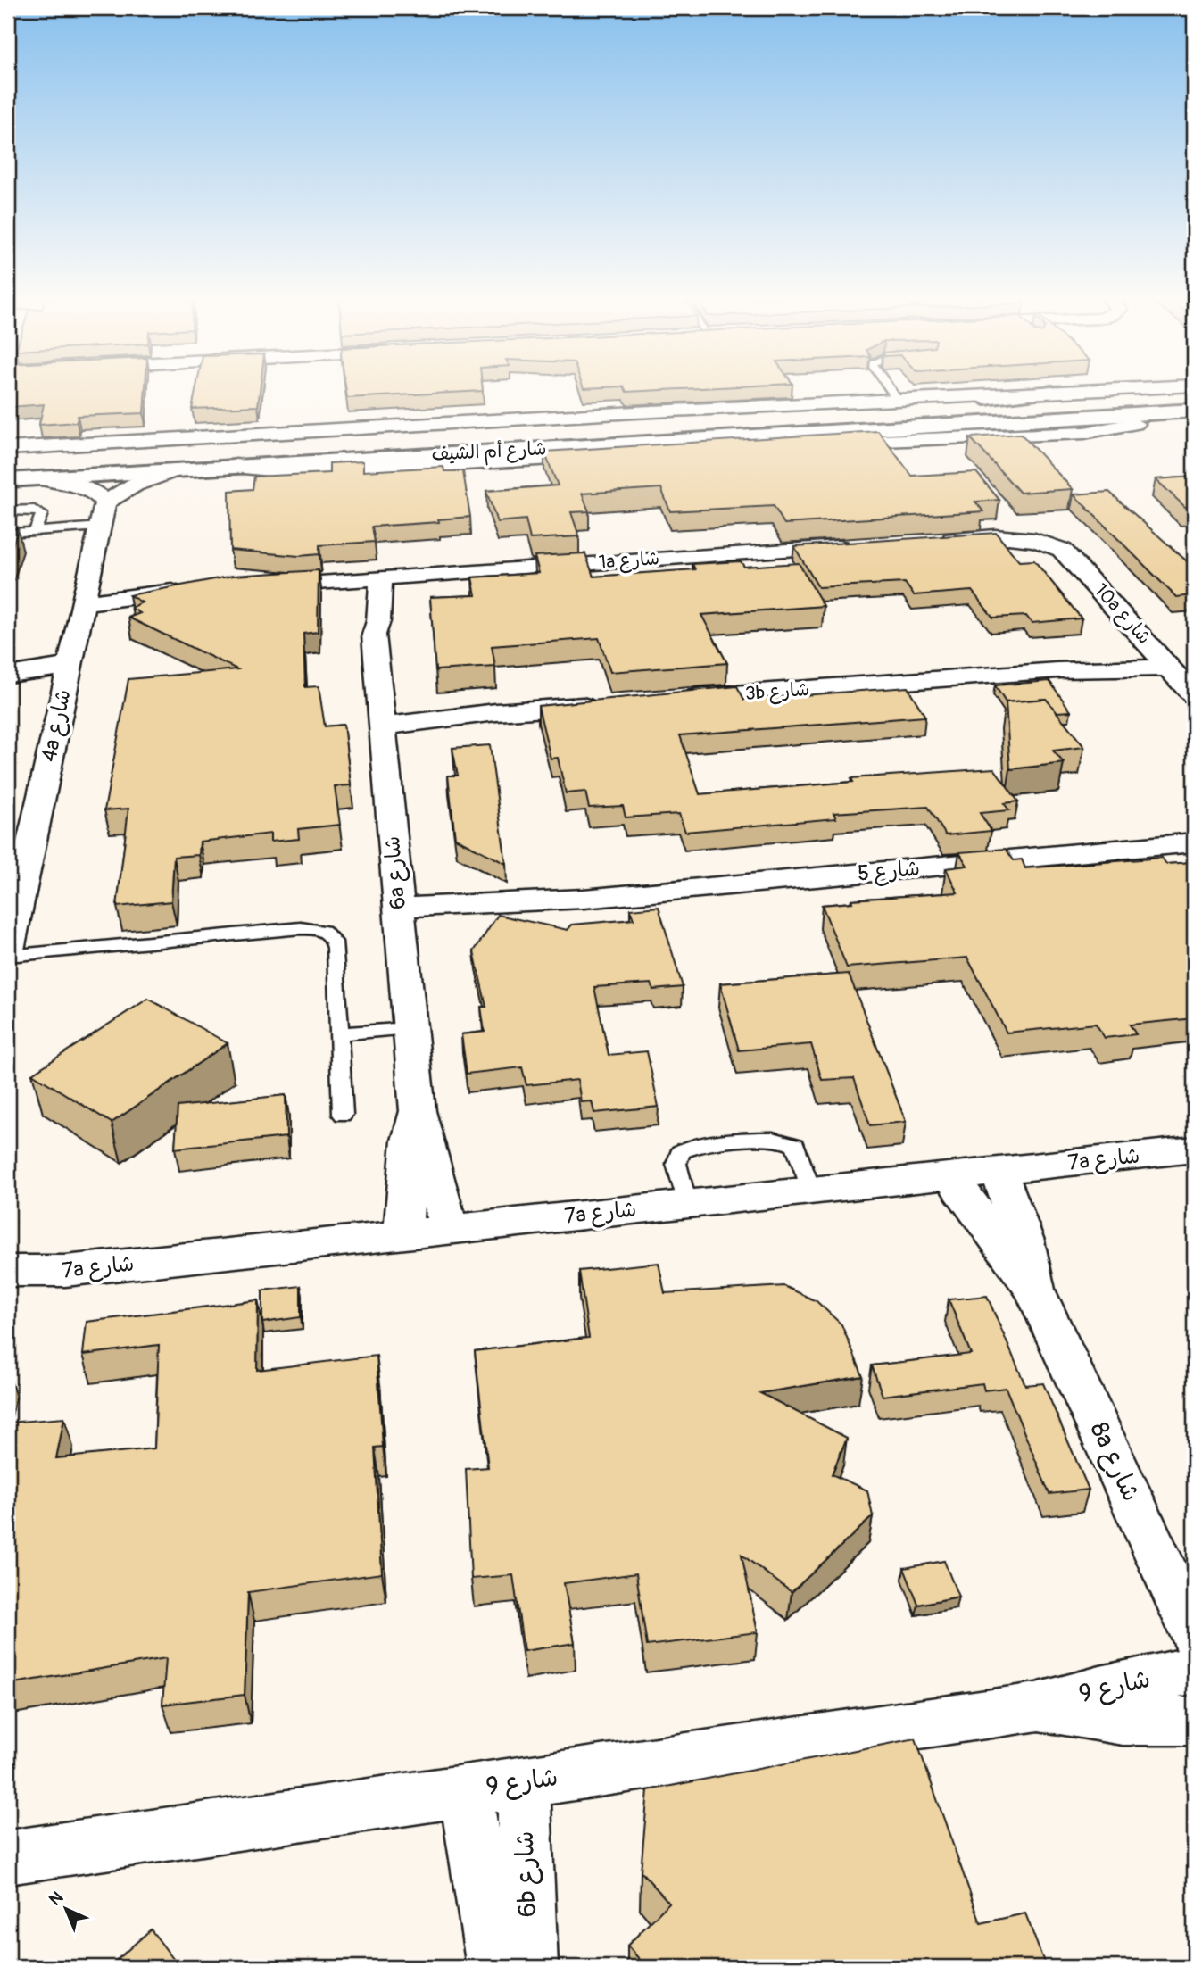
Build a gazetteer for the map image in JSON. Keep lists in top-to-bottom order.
{
  "streets": {
    "main road": ["شارع أم الشيف"],
    "street": [
      "1a شارع",
      "10a شارع",
      "3b شارع",
      "4a شارع",
      "شارع 5",
      "6a شارع",
      "7a شارع",
      "8a شارع",
      "شارع 9",
      "6b شارع"
    ]
  },
  "crossings": [
    ["1a شارع", "6a شارع"],
    ["10a شارع", "3b شارع"],
    ["شارع 5", "6a شارع"],
    ["6a شارع", "7a شارع"],
    ["7a شارع", "8a شارع"],
    ["شارع 9", "6b شارع"]
  ],
  "north": "top left"
}
